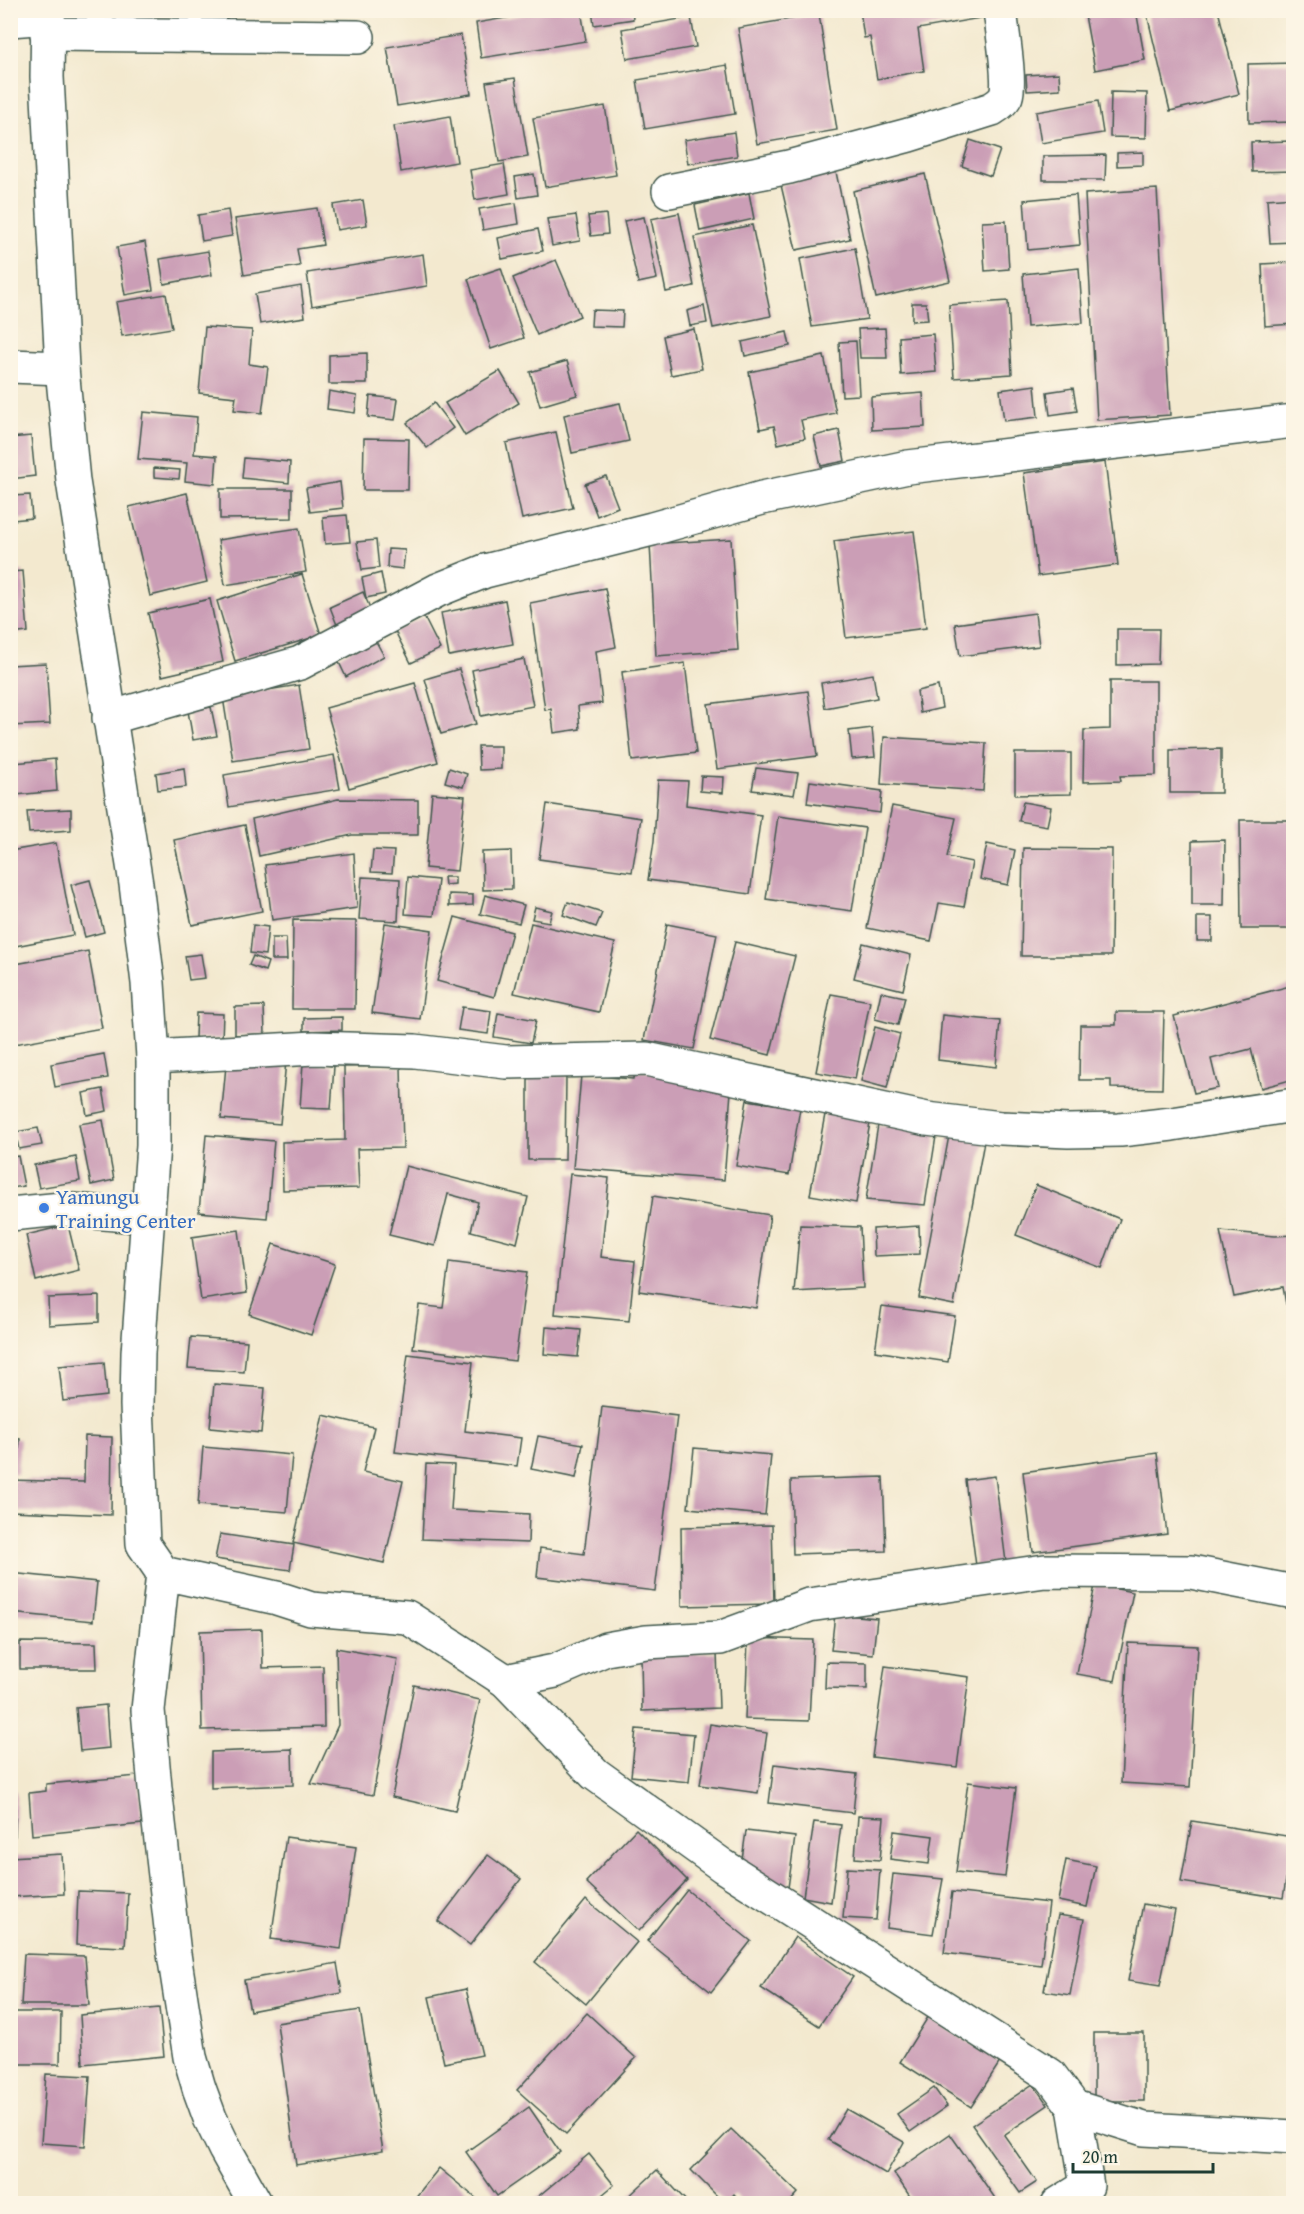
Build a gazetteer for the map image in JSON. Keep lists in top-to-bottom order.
{
  "places": ["Yamungu Training Center"],
  "scale_bar": "20 m"
}
